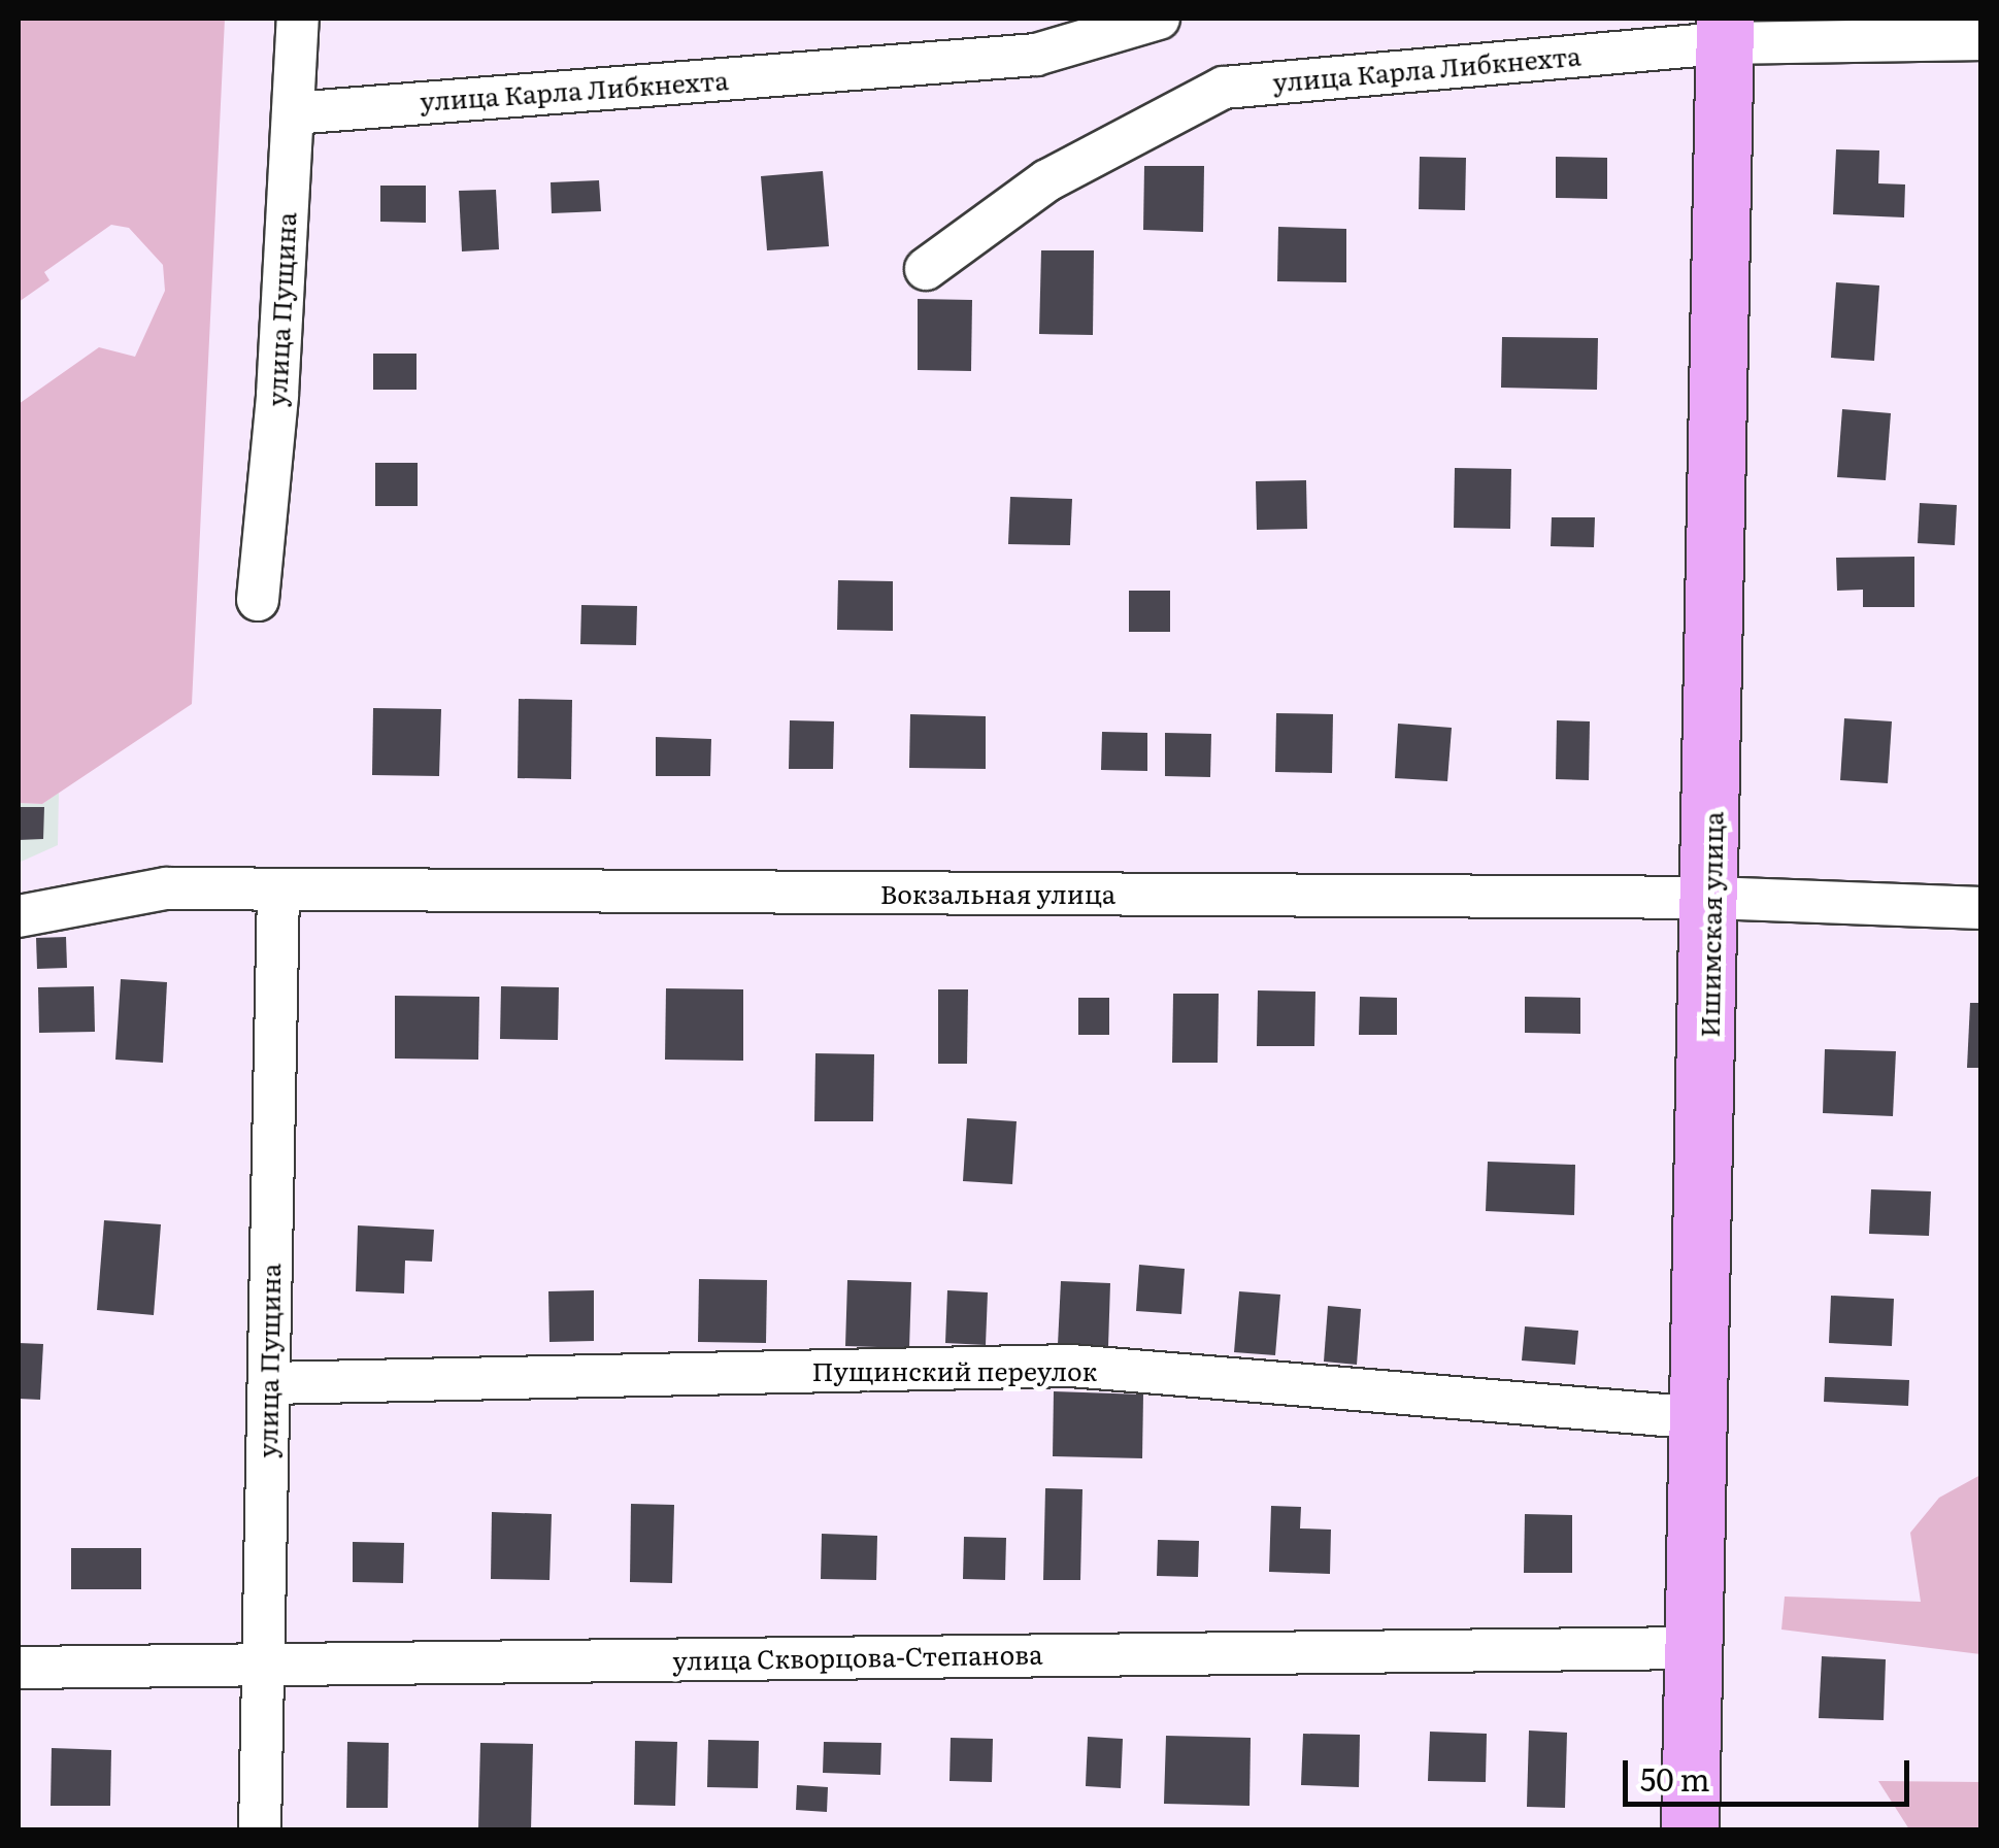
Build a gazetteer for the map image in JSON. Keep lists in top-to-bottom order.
{
  "streets": {
    "main road": ["Ишимская улица"],
    "street": [
      "улица Карла Либкнехта",
      "улица Пущина",
      "Вокзальная улица",
      "Пущинский переулок",
      "улица Скворцова-Степанова"
    ]
  },
  "crossings": [
    ["улица Карла Либкнехта", "улица Пущина"],
    ["улица Карла Либкнехта", "Ишимская улица"],
    ["улица Пущина", "Вокзальная улица"],
    ["улица Пущина", "Пущинский переулок"],
    ["улица Пущина", "улица Скворцова-Степанова"],
    ["Вокзальная улица", "Ишимская улица"],
    ["Ишимская улица", "Пущинский переулок"],
    ["Ишимская улица", "улица Скворцова-Степанова"]
  ],
  "scale_bar": "50 m"
}
